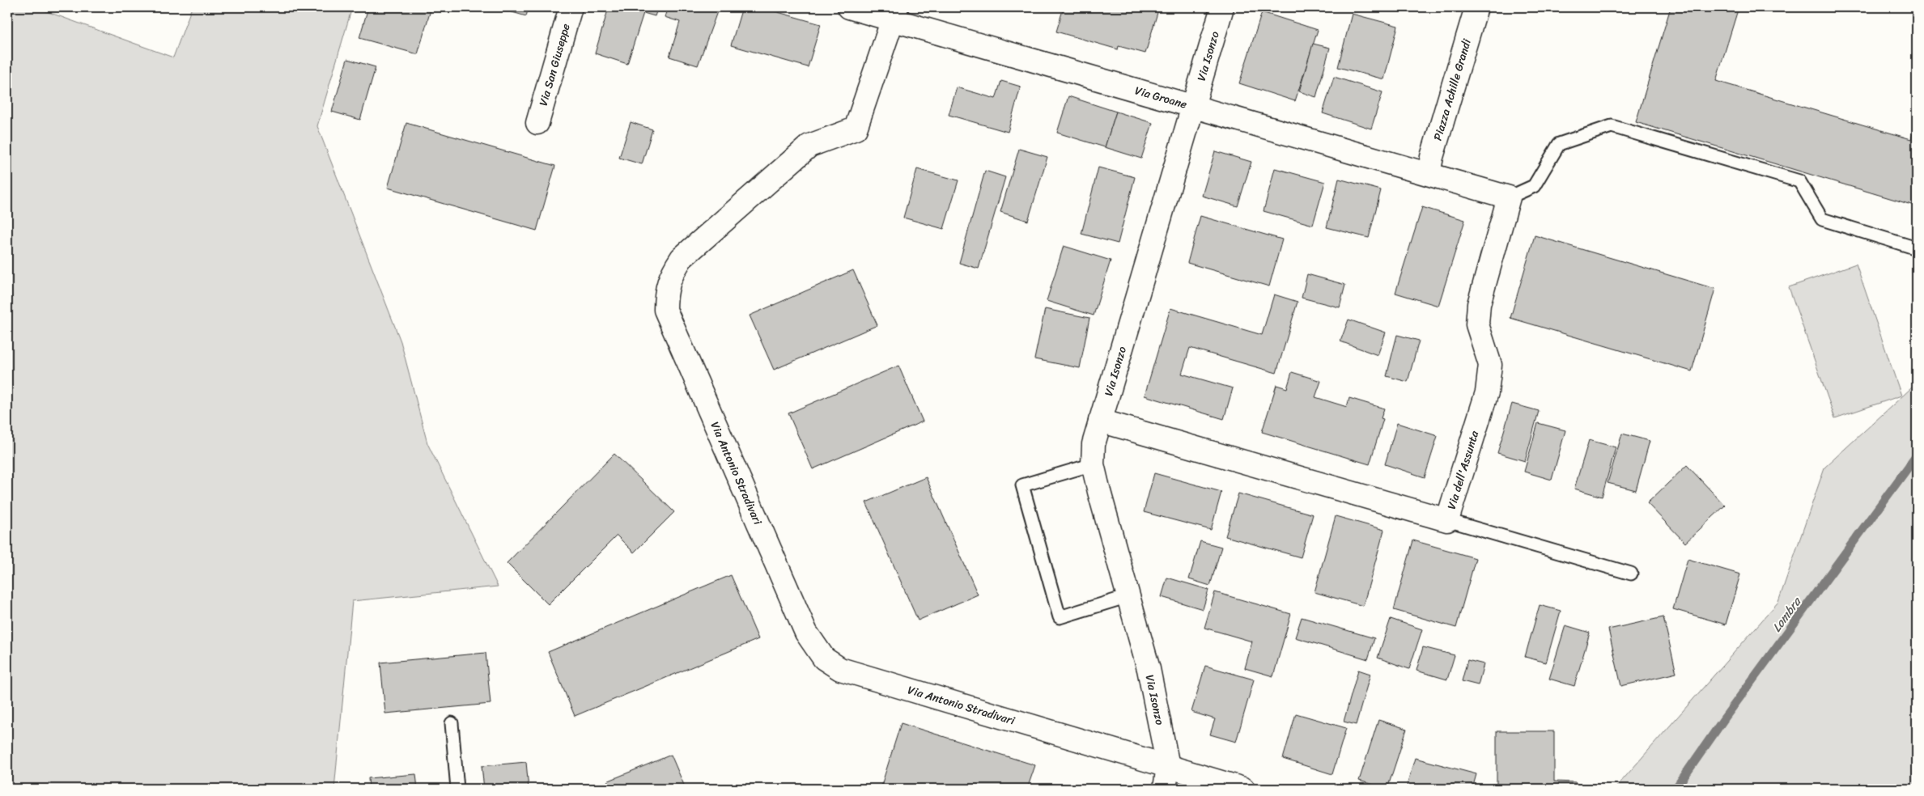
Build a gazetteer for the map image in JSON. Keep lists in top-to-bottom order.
{
  "streets": {
    "street": [
      "Via Isonzo",
      "Via San Giuseppe",
      "Piazza Achille Grandi",
      "Via Groane",
      "Via dell'Assunta",
      "Via Antonio Stradivari"
    ]
  },
  "crossings": [
    ["Via Isonzo", "Via Groane"],
    ["Via Isonzo", "Via dell'Assunta"],
    ["Via Isonzo", "Via Antonio Stradivari"],
    ["Piazza Achille Grandi", "Via Groane"],
    ["Via Groane", "Via Antonio Stradivari"]
  ],
  "water": ["Lombra"]
}
